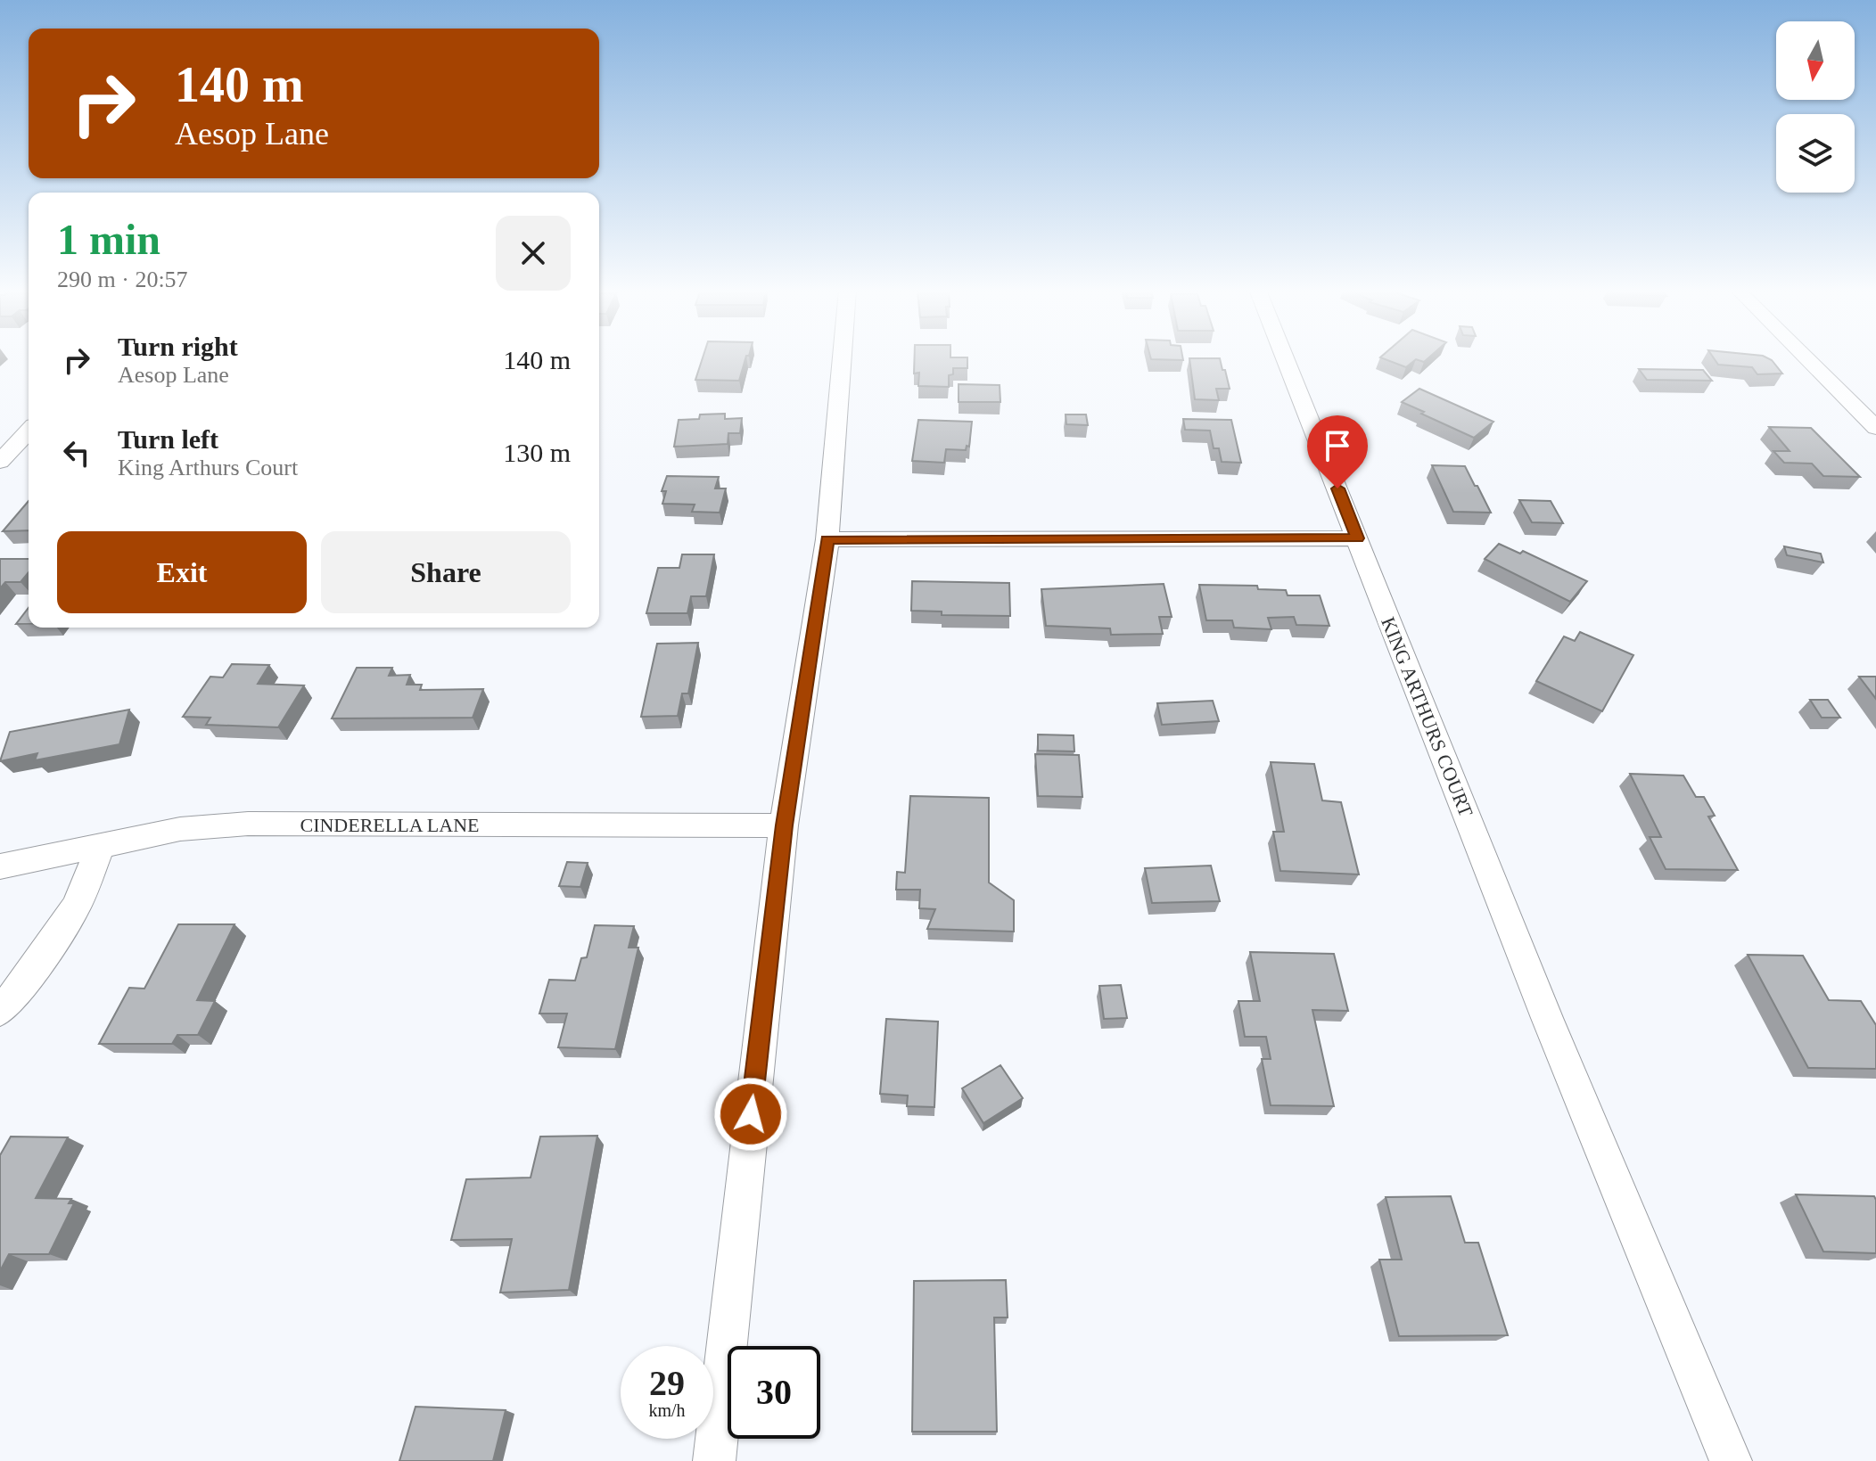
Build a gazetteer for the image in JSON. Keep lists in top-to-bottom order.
{
  "streets": {
    "street": ["KING ARTHURS COURT", "CINDERELLA LANE"]
  },
  "north": "bottom",
  "page": {
    "turn": ["140 m", "Aesop Lane"],
    "heading": ["1 min", "290 m · 20:57"],
    "list": [
      {
        "name": "Turn right",
        "note": "Aesop Lane",
        "value": "140 m"
      },
      {
        "name": "Turn left",
        "note": "King Arthurs Court",
        "value": "130 m"
      }
    ],
    "buttons": ["Exit", "Share"],
    "speed": "29 km/h",
    "limit": "30"
  }
}
